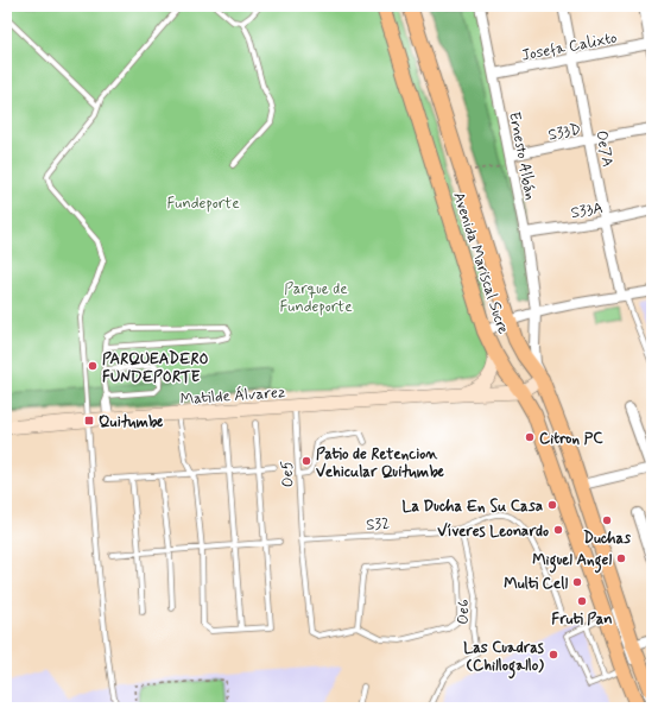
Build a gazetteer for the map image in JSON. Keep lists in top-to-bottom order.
{
  "streets": {
    "main road": ["Avenida Mariscal Sucre"],
    "street": [
      "Josefa Calixto",
      "S33D",
      "Oe7A",
      "Ernesto Albán",
      "S33A",
      "Matilde Álvarez"
    ],
    "lane": ["Oe5", "S32", "Oe6"]
  },
  "crossings": [
    ["Josefa Calixto", "Oe7A"],
    ["Josefa Calixto", "Ernesto Albán"],
    ["S33D", "Oe7A"],
    ["S33D", "Ernesto Albán"],
    ["Oe7A", "S33A"],
    ["Ernesto Albán", "S33A"],
    ["Ernesto Albán", "Avenida Mariscal Sucre"],
    ["Ernesto Albán", "Matilde Álvarez"],
    ["Avenida Mariscal Sucre", "Matilde Álvarez"],
    ["Matilde Álvarez", "Oe5"],
    ["Oe5", "S32"],
    ["S32", "Oe6"]
  ],
  "parks": ["Fundeporte", "Parque de Fundeporte"],
  "places": {
    "other": [
      "PARQUEADERO FUNDEPORTE",
      "Citron PC",
      "Patio de Retencion Vehicular Quitumbe",
      "La Ducha En Su Casa",
      "Duchas",
      "Víveres Leonardo",
      "Miguel Angel",
      "Multi Cell",
      "Fruti Pan",
      "Las Cuadras (Chillogallo)"
    ],
    "transit": ["Quitumbe"]
  }
}
